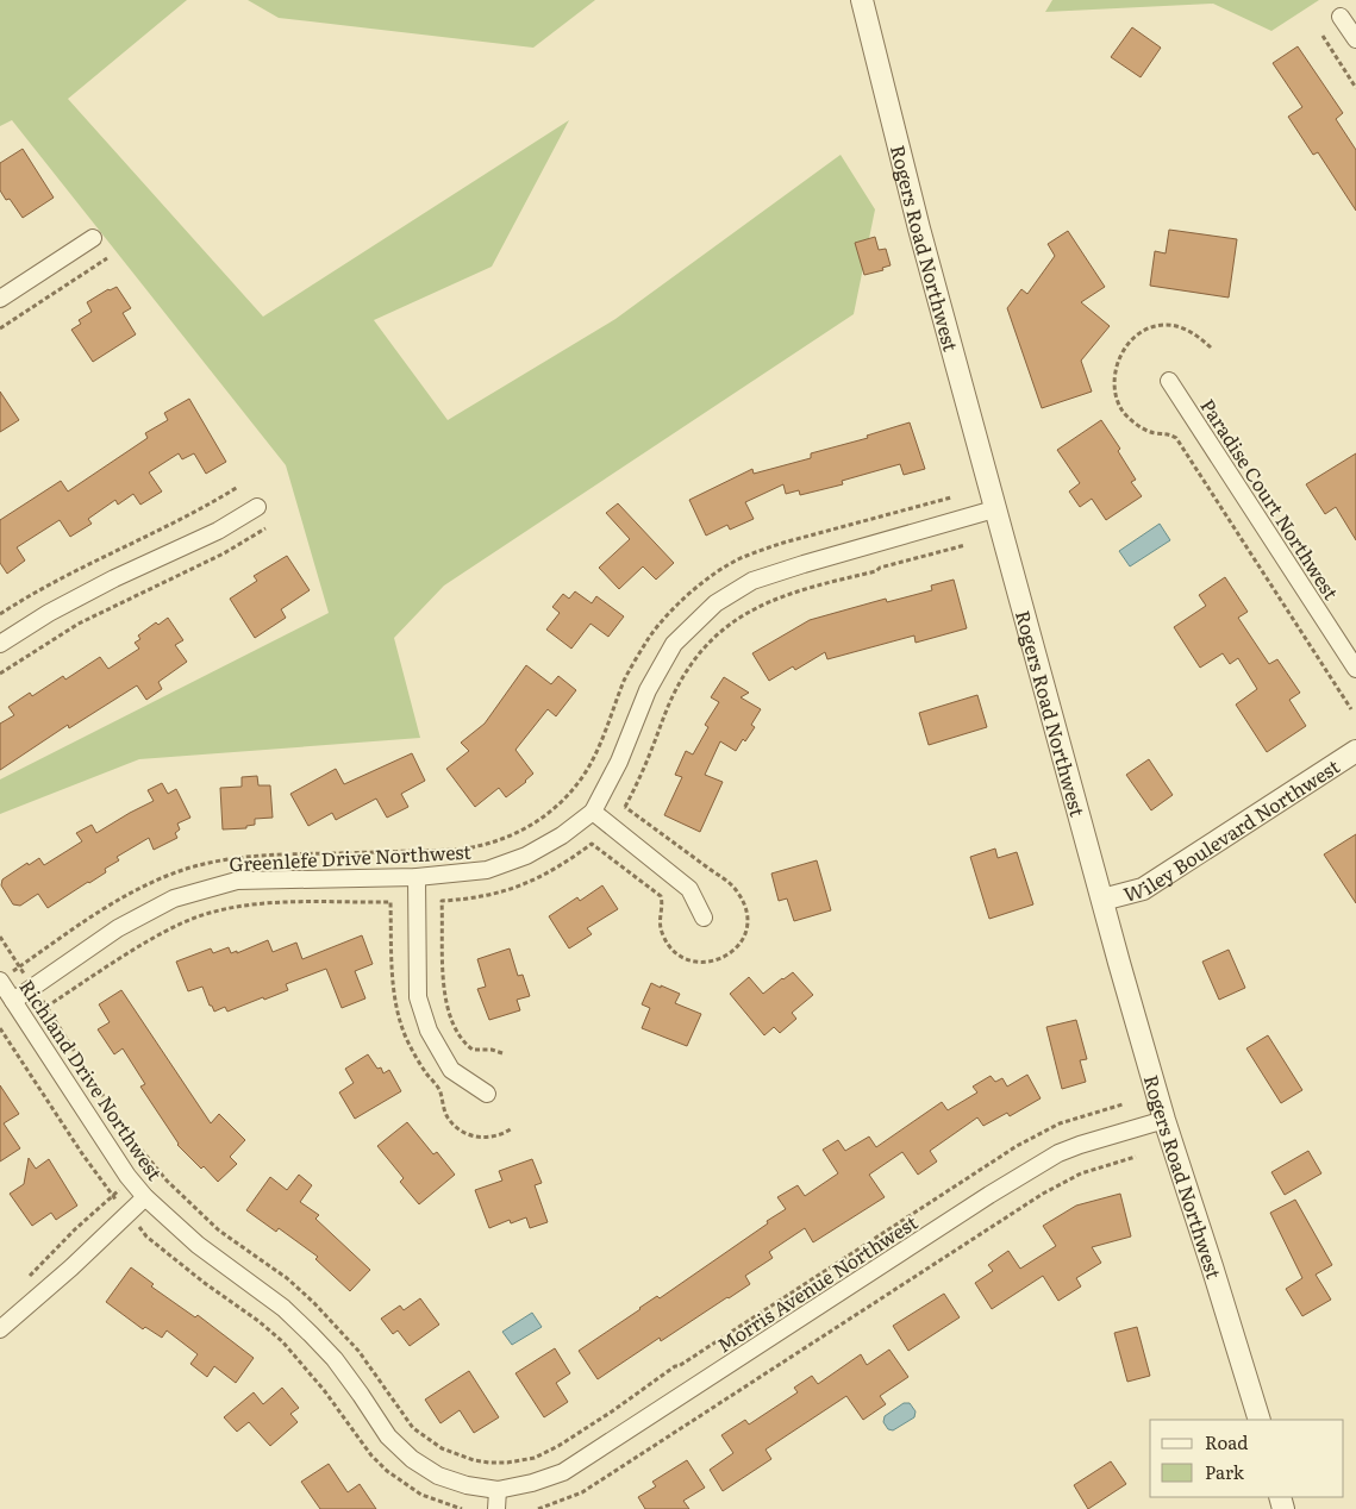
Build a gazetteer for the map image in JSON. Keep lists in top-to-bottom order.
{
  "streets": {
    "street": [
      "Rogers Road Northwest",
      "Paradise Court Northwest",
      "Wiley Boulevard Northwest",
      "Greenlefe Drive Northwest",
      "Richland Drive Northwest",
      "Morris Avenue Northwest"
    ]
  },
  "crossings": [
    ["Rogers Road Northwest", "Wiley Boulevard Northwest"],
    ["Rogers Road Northwest", "Greenlefe Drive Northwest"],
    ["Rogers Road Northwest", "Morris Avenue Northwest"],
    ["Greenlefe Drive Northwest", "Richland Drive Northwest"],
    ["Richland Drive Northwest", "Morris Avenue Northwest"]
  ],
  "legend": ["Road", "Park"]
}
